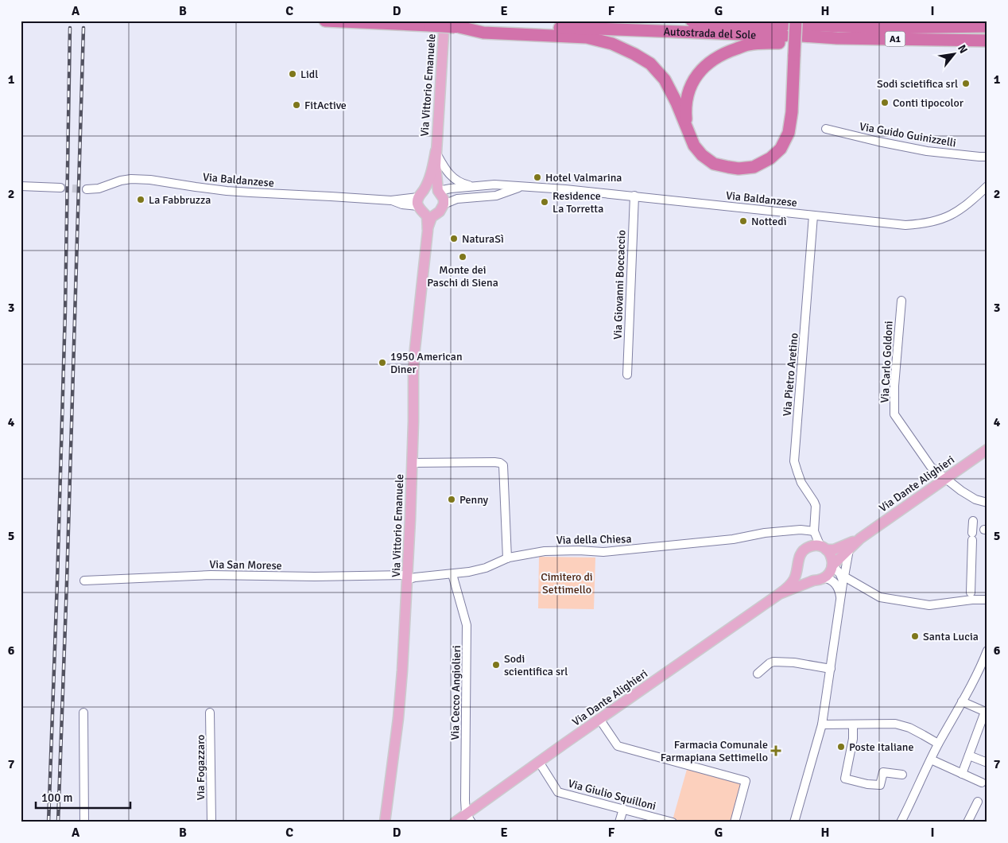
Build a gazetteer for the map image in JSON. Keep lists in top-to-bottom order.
{
  "streets": {
    "highway": ["Autostrada del Sole", "A1"],
    "main road": ["Via Vittorio Emanuele", "Via Dante Alighieri"],
    "street": [
      "Via Guido Guinizzelli",
      "Via Baldanzese",
      "Via Giovanni Boccaccio",
      "Via Carlo Goldoni",
      "Via Pietro Aretino",
      "Via della Chiesa",
      "Via San Morese",
      "Via Cecco Angiolieri",
      "Via Fogazzaro",
      "Via Giulio Squilloni"
    ]
  },
  "crossings": [
    ["Autostrada del Sole", "A1"],
    ["Via Vittorio Emanuele", "Via Baldanzese"],
    ["Via Vittorio Emanuele", "Via della Chiesa"],
    ["Via Vittorio Emanuele", "Via San Morese"],
    ["Via Baldanzese", "Via Giovanni Boccaccio"],
    ["Via Baldanzese", "Via Pietro Aretino"],
    ["Via Carlo Goldoni", "Via Dante Alighieri"],
    ["Via Pietro Aretino", "Via della Chiesa"],
    ["Via Dante Alighieri", "Via Cecco Angiolieri"],
    ["Via Dante Alighieri", "Via Giulio Squilloni"],
    ["Via della Chiesa", "Via San Morese"],
    ["Via della Chiesa", "Via Cecco Angiolieri"]
  ],
  "parks": ["Cimitero di Settimello"],
  "places": {
    "other": [
      "Lidl",
      "Sodi scietifica srl",
      "Conti tipocolor",
      "FitActive",
      "Hotel Valmarina",
      "La Fabbruzza",
      "Residence La Torretta",
      "Nottedì",
      "NaturaSì",
      "Monte dei Paschi di Siena",
      "1950 American Diner",
      "Penny",
      "Santa Lucia",
      "Sodi scientifica srl",
      "Poste Italiane"
    ],
    "health": ["Farmacia Comunale Farmapiana Settimello"]
  },
  "scale_bar": "100 m",
  "north": "top right",
  "grid": {
    "columns": [
      "A",
      "B",
      "C",
      "D",
      "E",
      "F",
      "G",
      "H",
      "I"
    ],
    "rows": [
      "1",
      "2",
      "3",
      "4",
      "5",
      "6",
      "7"
    ]
  }
}
